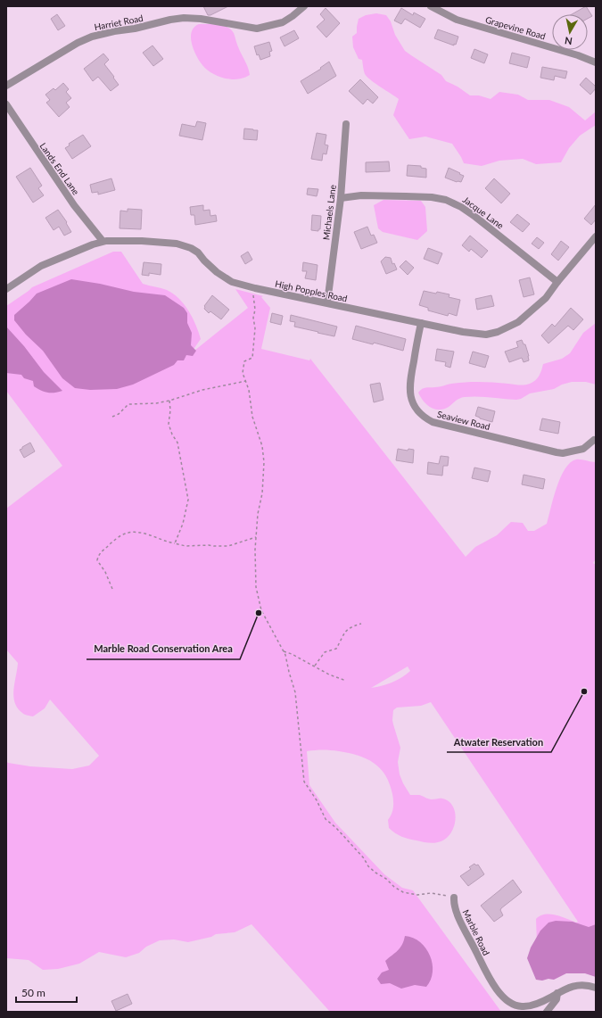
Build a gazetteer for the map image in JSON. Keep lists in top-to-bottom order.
{
  "streets": {
    "street": [
      "Harriet Road",
      "Grapevine Road",
      "Lands End Lane",
      "Michaels Lane",
      "Jacque Lane",
      "High Popples Road",
      "Seaview Road",
      "Marble Road"
    ]
  },
  "crossings": [
    ["Lands End Lane", "High Popples Road"],
    ["Michaels Lane", "Jacque Lane"],
    ["Michaels Lane", "High Popples Road"],
    ["Jacque Lane", "High Popples Road"],
    ["High Popples Road", "Seaview Road"]
  ],
  "places": ["Marble Road Conservation Area", "Atwater Reservation"],
  "scale_bar": "50 m",
  "north": "bottom"
}
